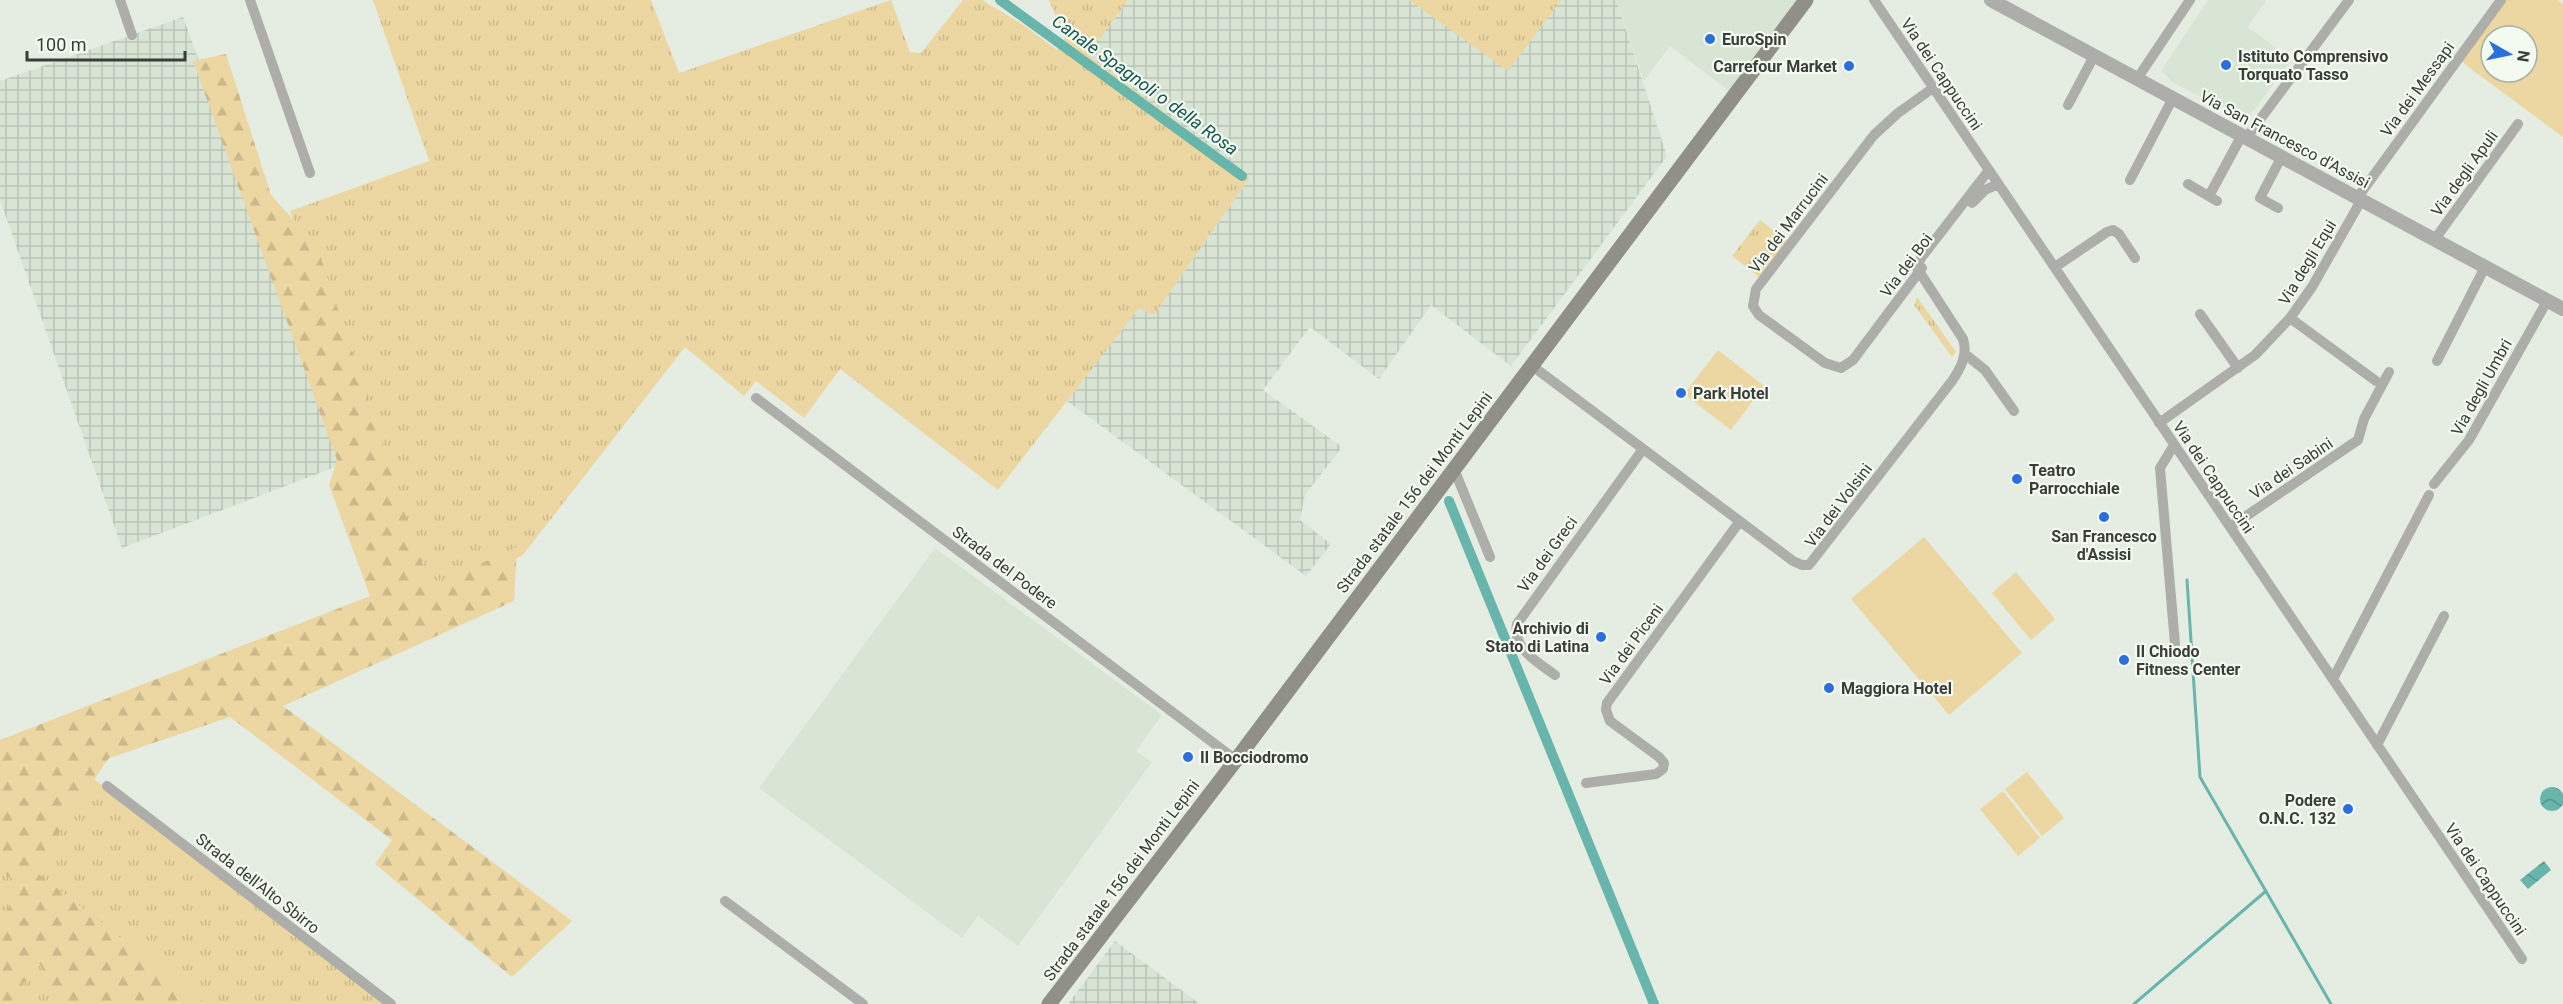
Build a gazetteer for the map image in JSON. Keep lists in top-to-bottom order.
{
  "streets": {
    "main road": ["Strada statale 156 dei Monti Lepini"],
    "street": [
      "Via dei Cappuccini",
      "Via dei Messapi",
      "Via San Francesco d'Assisi",
      "Via degli Apuli",
      "Via dei Marrucini",
      "Via degli Equi",
      "Via dei Boi",
      "Via degli Umbri",
      "Via dei Sabini",
      "Via dei Volsini",
      "Via dei Greci",
      "Strada del Podere",
      "Via dei Piceni",
      "Strada dell'Alto Sbirro"
    ]
  },
  "crossings": [
    ["Via dei Cappuccini", "Via dei Marrucini"],
    ["Via dei Cappuccini", "Via degli Equi"],
    ["Via dei Cappuccini", "Via dei Boi"],
    ["Via dei Cappuccini", "Via dei Sabini"],
    ["Via dei Messapi", "Via San Francesco d'Assisi"],
    ["Via dei Messapi", "Via degli Equi"],
    ["Via San Francesco d'Assisi", "Via degli Apuli"],
    ["Via San Francesco d'Assisi", "Via degli Equi"],
    ["Via San Francesco d'Assisi", "Via degli Umbri"],
    ["Via dei Marrucini", "Via dei Boi"],
    ["Strada statale 156 dei Monti Lepini", "Via dei Volsini"],
    ["Strada statale 156 dei Monti Lepini", "Strada del Podere"],
    ["Via dei Volsini", "Via dei Greci"],
    ["Via dei Volsini", "Via dei Piceni"]
  ],
  "water": ["Canale Spagnoli o della Rosa"],
  "places": [
    "EuroSpin",
    "Istituto Comprensivo Torquato Tasso",
    "Carrefour Market",
    "Park Hotel",
    "Teatro Parrocchiale",
    "San Francesco d'Assisi",
    "Archivio di Stato di Latina",
    "Il Chiodo Fitness Center",
    "Maggiora Hotel",
    "Il Bocciodromo",
    "Podere O.N.C. 132"
  ],
  "scale_bar": "100 m",
  "north": "right"
}
